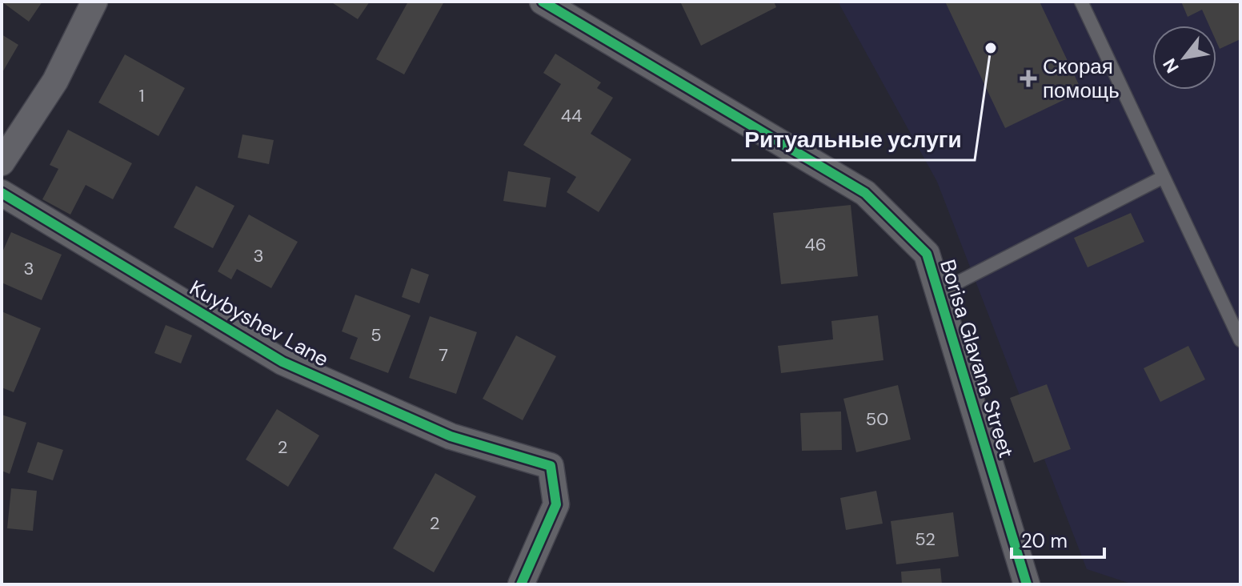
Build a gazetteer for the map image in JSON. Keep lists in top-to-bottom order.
{
  "streets": {
    "street": ["Kuybyshev Lane", "Borisa Glavana Street"]
  },
  "places": {
    "other": ["Ритуальные услуги"],
    "health": ["Скорая помощь"]
  },
  "house_numbers": [
    "1",
    "44",
    "46",
    "3",
    "3",
    "5",
    "7",
    "50",
    "2",
    "2",
    "52"
  ],
  "scale_bar": "20 m",
  "north": "bottom left"
}
